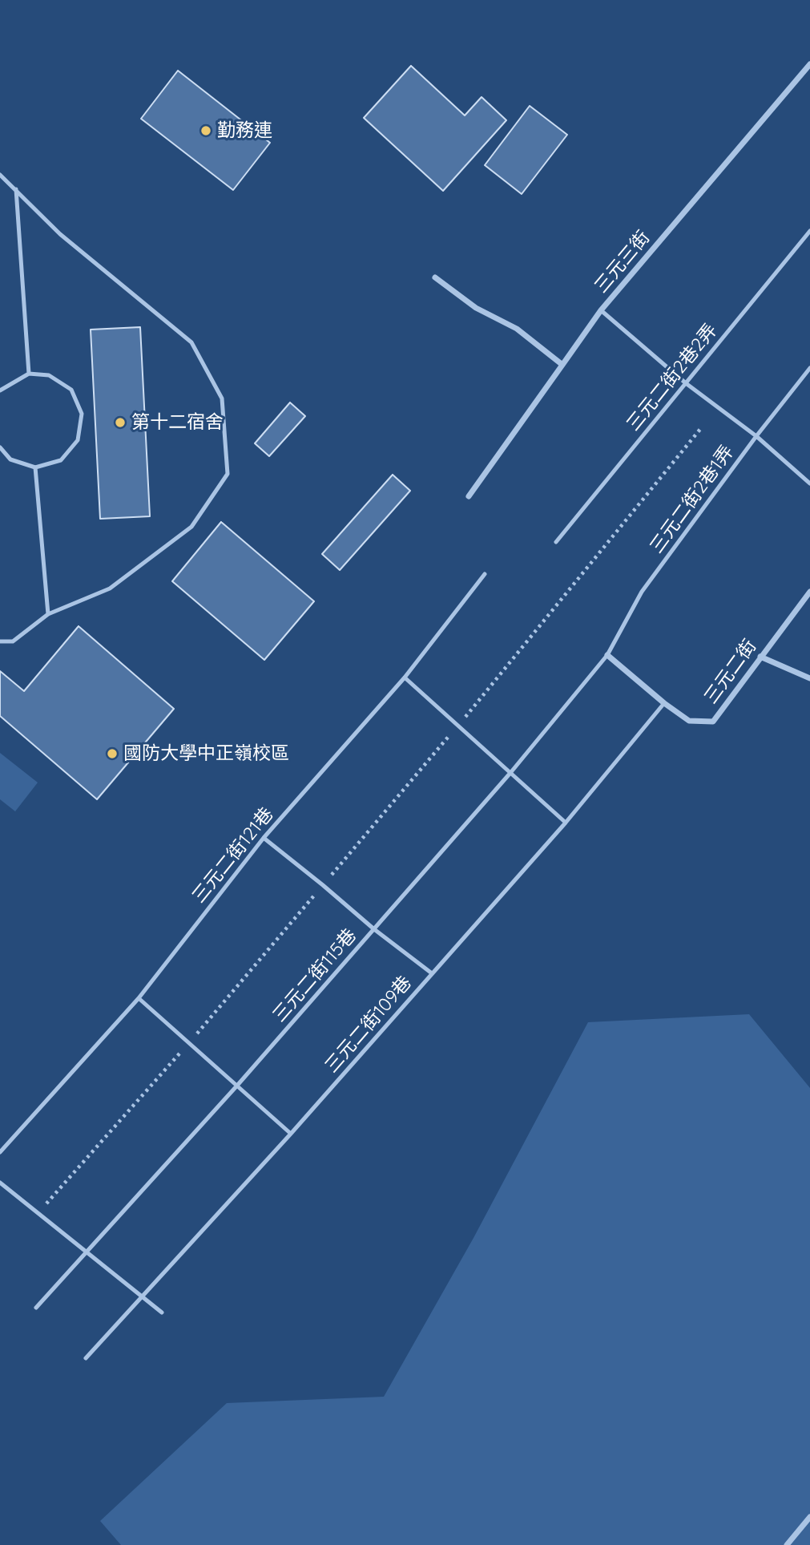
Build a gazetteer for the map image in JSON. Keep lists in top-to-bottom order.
{
  "streets": {
    "street": ["三元三街", "三元二街"],
    "lane": [
      "三元二街2巷2弄",
      "三元二街2巷1弄",
      "三元二街121巷",
      "三元二街115巷",
      "三元二街109巷"
    ]
  },
  "crossings": [
    ["三元二街2巷1弄", "三元二街"],
    ["三元二街2巷1弄", "三元二街115巷"],
    ["三元二街", "三元二街115巷"],
    ["三元二街", "三元二街109巷"]
  ],
  "places": ["勤務連", "第十二宿舍", "國防大學中正嶺校區"]
}
